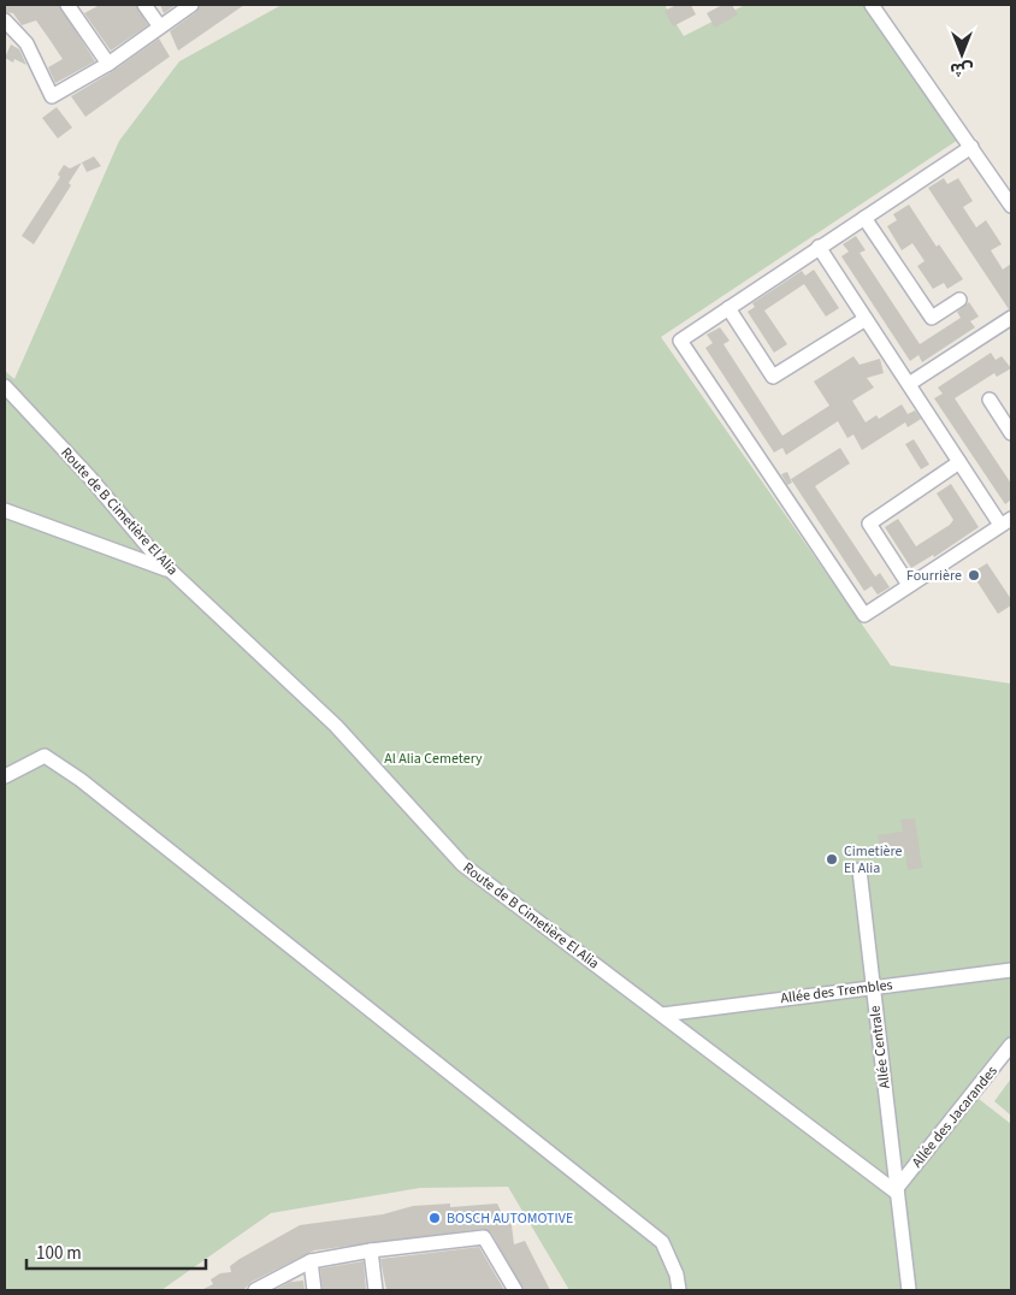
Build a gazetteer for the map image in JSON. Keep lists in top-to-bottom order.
{
  "streets": {
    "street": [
      "Route de B Cimetière El Alia",
      "Allée des Trembles",
      "Allée Centrale",
      "Allée des Jacarandes"
    ]
  },
  "crossings": [
    ["Route de B Cimetière El Alia", "Allée des Trembles"],
    ["Route de B Cimetière El Alia", "Allée Centrale"],
    ["Route de B Cimetière El Alia", "Allée des Jacarandes"],
    ["Allée des Trembles", "Allée Centrale"],
    ["Allée Centrale", "Allée des Jacarandes"]
  ],
  "parks": ["Al Alia Cemetery"],
  "places": ["Fourrière", "Cimetière El Alia", "BOSCH AUTOMOTIVE"],
  "scale_bar": "100 m",
  "north": "bottom"
}
